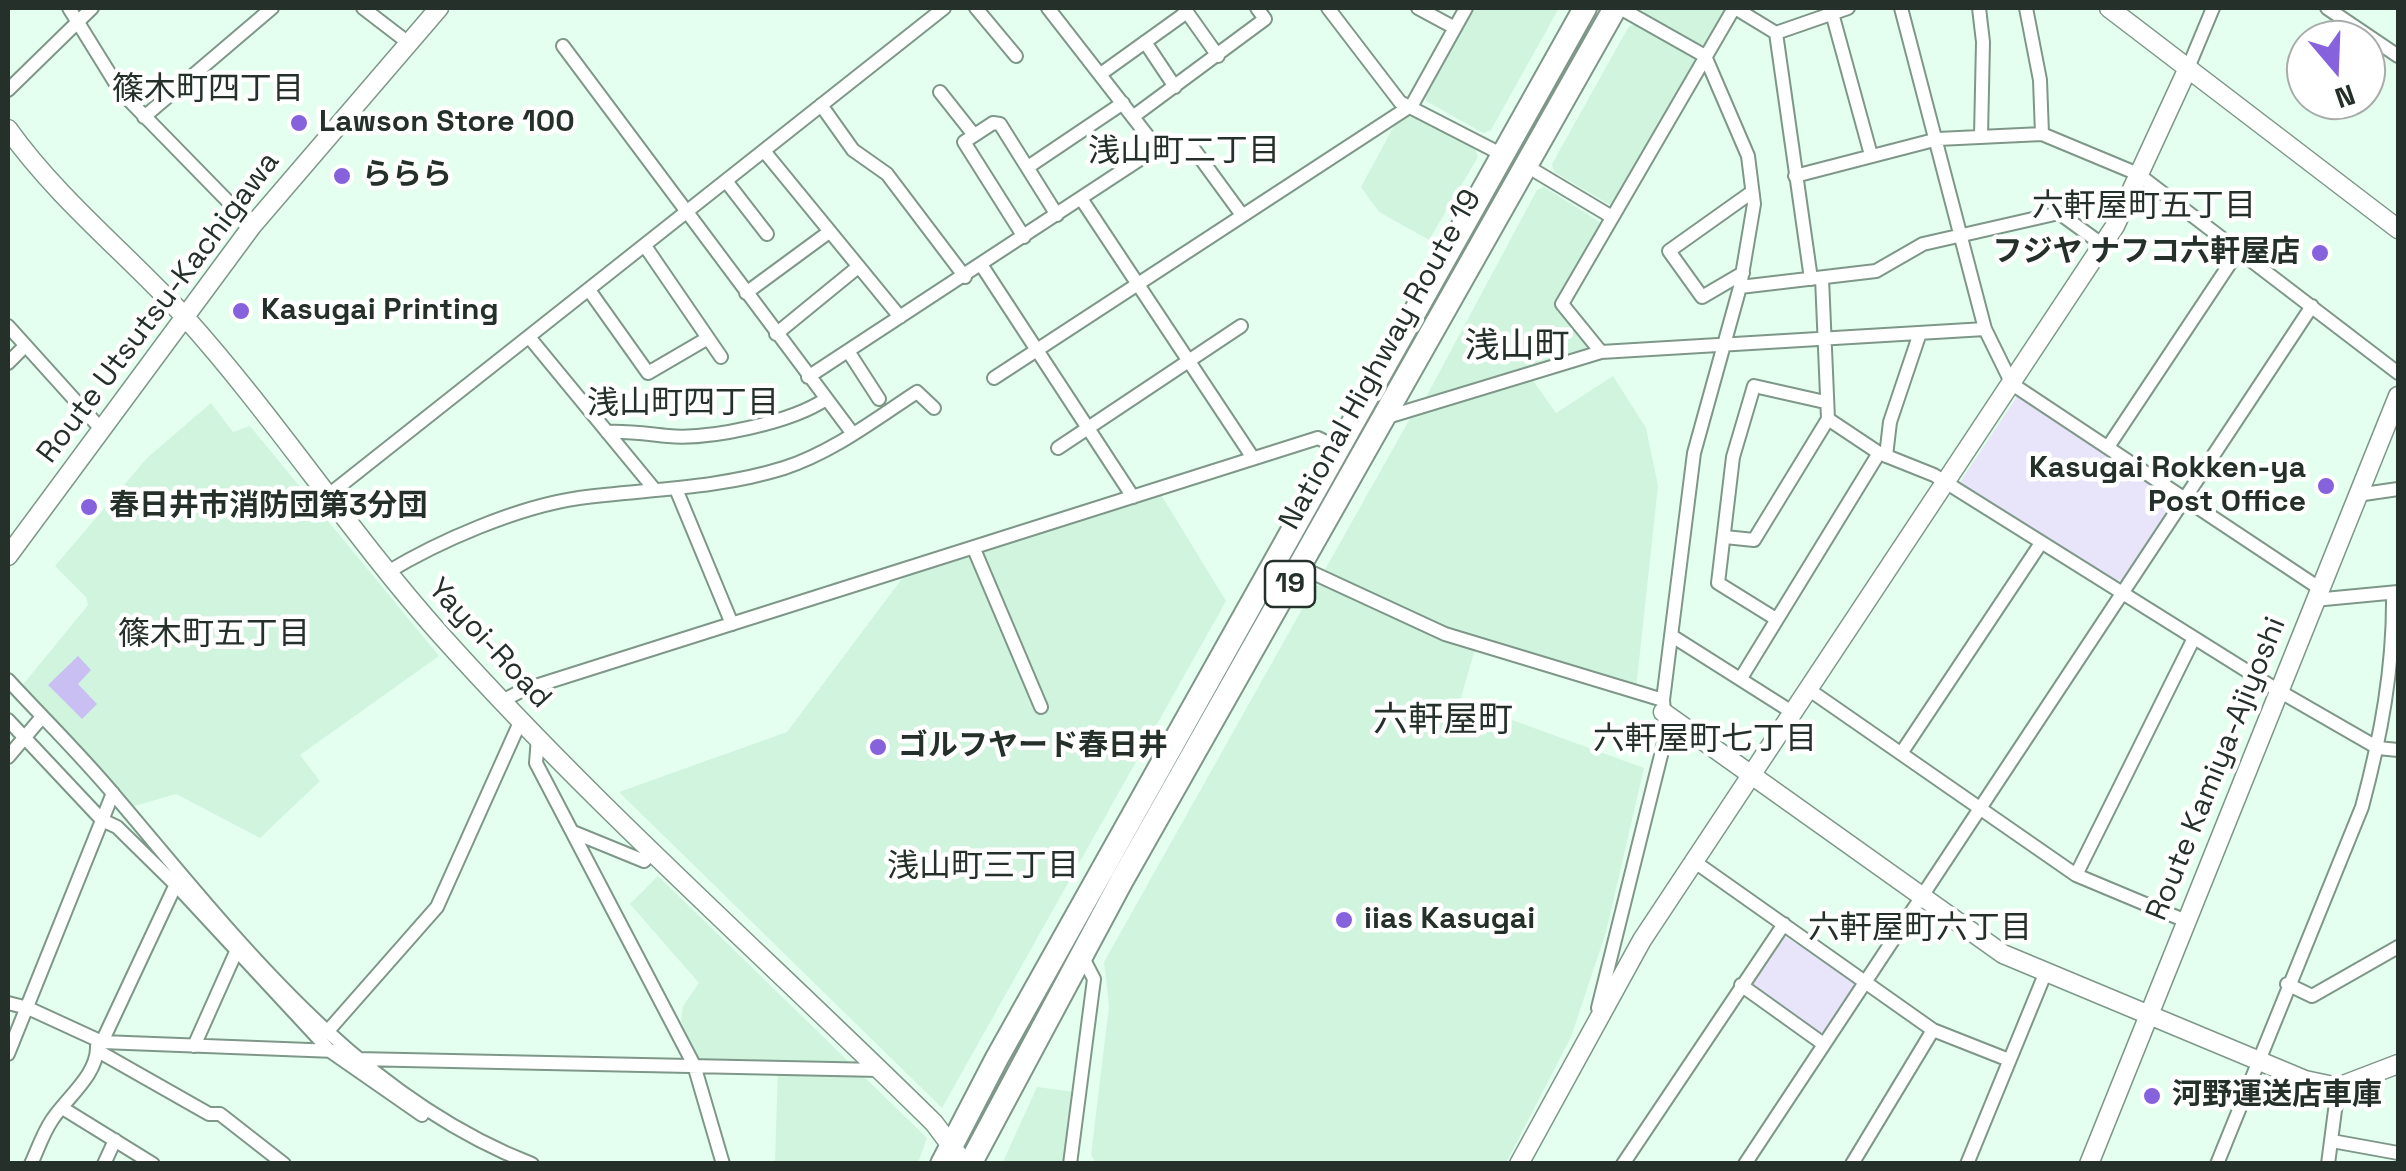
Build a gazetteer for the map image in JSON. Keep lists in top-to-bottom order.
{
  "streets": {
    "highway": ["National Highway Route 19", "19"],
    "street": ["Route Utsutsu-Kachigawa", "Yayoi-Road", "Route Kamiya-Ajiyoshi"]
  },
  "crossings": [
    ["Route Utsutsu-Kachigawa", "Yayoi-Road"],
    ["National Highway Route 19", "Yayoi-Road"]
  ],
  "districts": [
    "篠木町四丁目",
    "浅山町二丁目",
    "六軒屋町五丁目",
    "浅山町",
    "浅山町四丁目",
    "篠木町五丁目",
    "六軒屋町",
    "六軒屋町七丁目",
    "浅山町三丁目",
    "六軒屋町六丁目"
  ],
  "places": [
    "Lawson Store 100",
    "ららら",
    "フジヤ ナフコ六軒屋店",
    "Kasugai Printing",
    "Kasugai Rokken-ya Post Office",
    "春日井市消防団第3分団",
    "ゴルフヤード春日井",
    "iias Kasugai",
    "河野運送店車庫"
  ],
  "north": "bottom"
}
